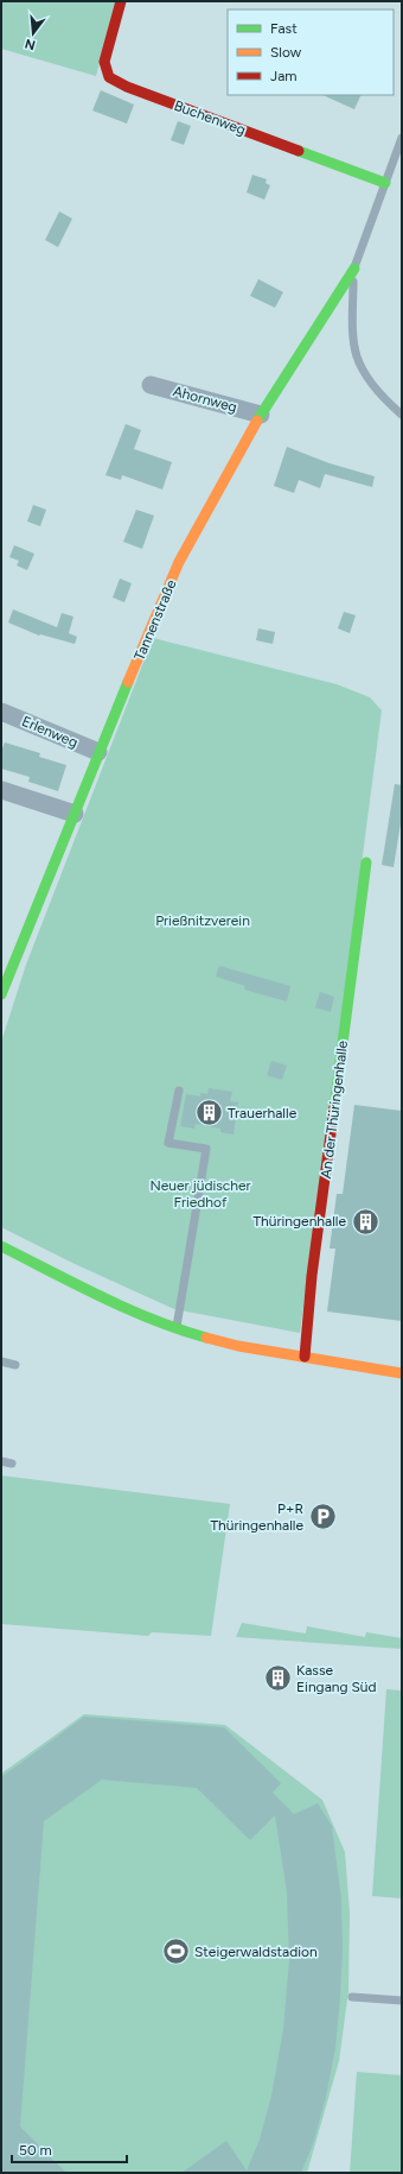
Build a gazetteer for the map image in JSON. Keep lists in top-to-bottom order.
{
  "streets": {
    "street": [
      "Buchenweg",
      "Ahornweg",
      "Tannenstraße",
      "Erlenweg",
      "An der Thüringenhalle"
    ]
  },
  "crossings": [
    ["Ahornweg", "Tannenstraße"],
    ["Tannenstraße", "Erlenweg"]
  ],
  "parks": ["Prießnitzverein", "Neuer jüdischer Friedhof"],
  "places": {
    "building": ["Trauerhalle", "Thüringenhalle", "Kasse Eingang Süd"],
    "parking": ["P+R Thüringenhalle"],
    "sports": ["Steigerwaldstadion"]
  },
  "legend": ["Fast", "Slow", "Jam"],
  "scale_bar": "50 m",
  "north": "bottom"
}
